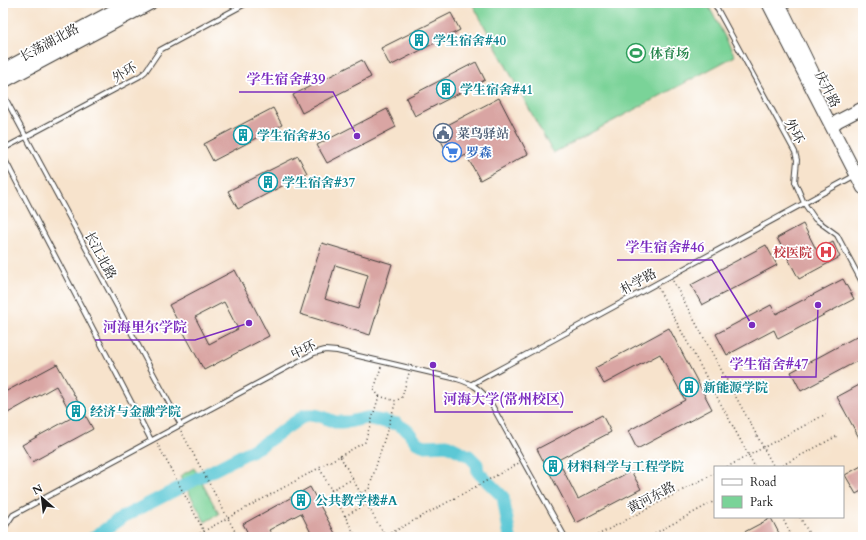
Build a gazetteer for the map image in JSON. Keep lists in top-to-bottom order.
{
  "streets": {
    "main road": ["长荡湖北路", "庆升路"],
    "lane": [
      "外环",
      "长江北路",
      "朴学路",
      "中环"
    ],
    "path": ["黄河东路"]
  },
  "crossings": [
    ["外环", "长江北路"],
    ["外环", "朴学路"],
    ["庆升路", "朴学路"],
    ["长江北路", "中环"],
    ["朴学路", "中环"]
  ],
  "places": {
    "building": [
      "学生宿舍#40",
      "学生宿舍#41",
      "学生宿舍#36",
      "学生宿舍#37",
      "新能源学院",
      "经济与金融学院",
      "材料科学与工程学院",
      "公共教学楼#A"
    ],
    "sports": ["体育场"],
    "public building": ["菜鸟驿站"],
    "other": [
      "学生宿舍#39",
      "学生宿舍#47",
      "河海里尔学院",
      "学生宿舍#46",
      "河海大学(常州校区)"
    ],
    "supermarket": ["罗森"],
    "hospital": ["校医院"]
  },
  "legend": ["Road", "Park"],
  "north": "top left"
}
